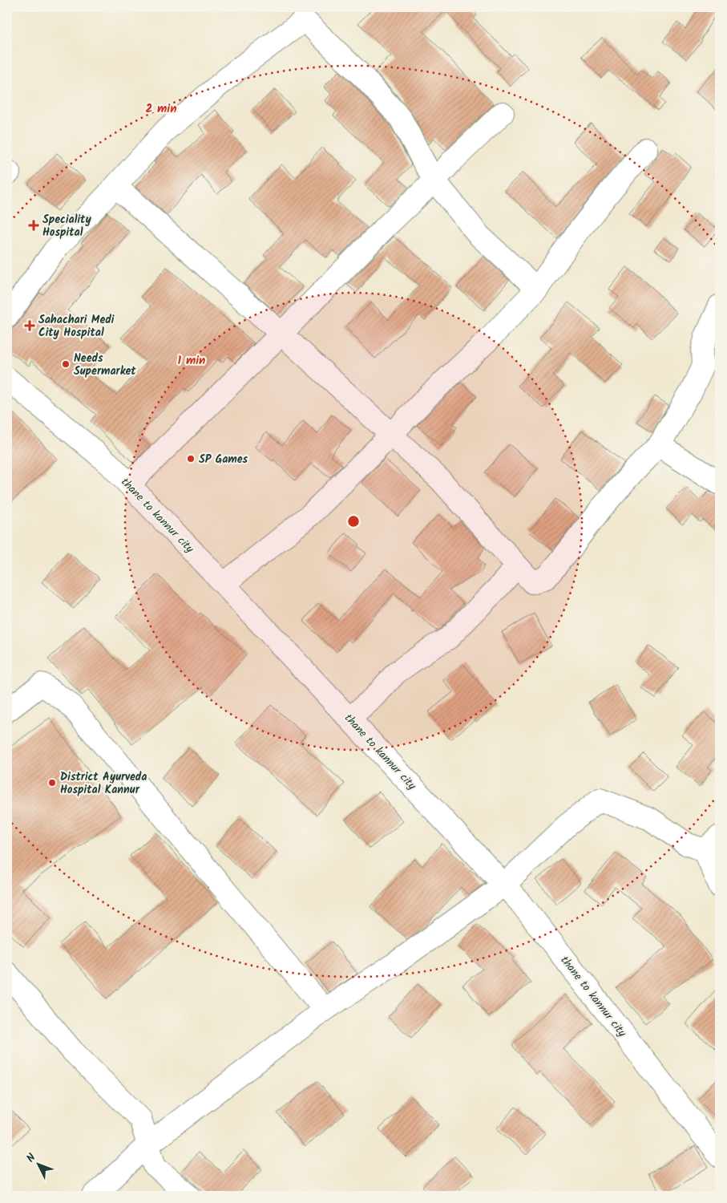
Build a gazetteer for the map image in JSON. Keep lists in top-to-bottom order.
{
  "streets": {
    "street": ["thane to kannur city"]
  },
  "places": {
    "health": ["Speciality Hospital", "Sahachari Medi City Hospital"],
    "other": ["Needs Supermarket", "SP Games", "District Ayurveda Hospital Kannur"]
  },
  "north": "top left",
  "rings": ["2 min", "1 min"]
}
